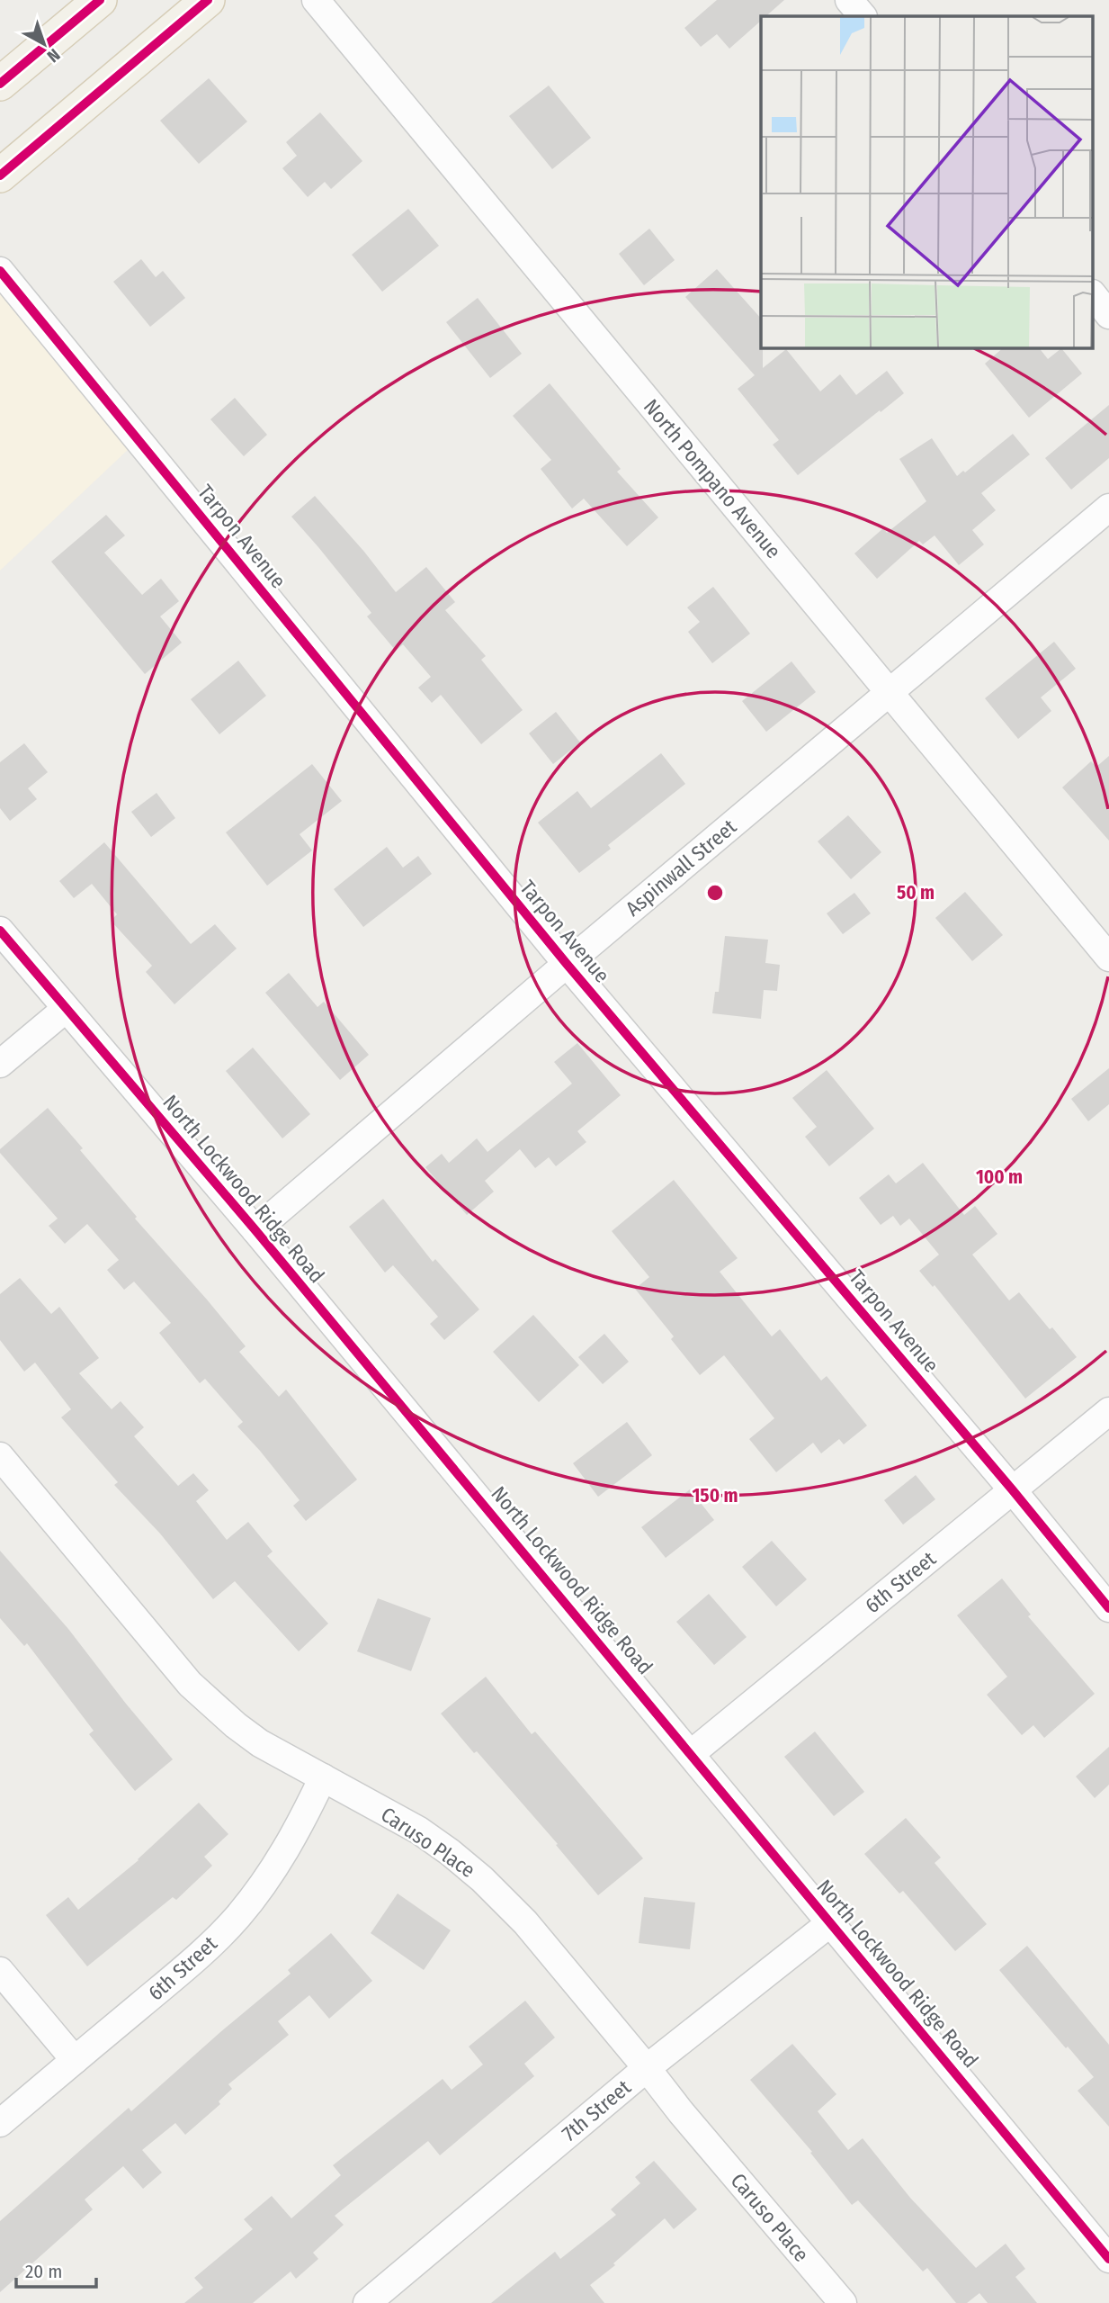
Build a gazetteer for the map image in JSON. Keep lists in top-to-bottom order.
{
  "streets": {
    "street": [
      "North Pompano Avenue",
      "Tarpon Avenue",
      "Aspinwall Street",
      "North Lockwood Ridge Road",
      "6th Street",
      "Caruso Place",
      "7th Street"
    ]
  },
  "crossings": [
    ["North Pompano Avenue", "Aspinwall Street"],
    ["Tarpon Avenue", "Aspinwall Street"],
    ["Tarpon Avenue", "6th Street"],
    ["Aspinwall Street", "North Lockwood Ridge Road"],
    ["North Lockwood Ridge Road", "6th Street"],
    ["North Lockwood Ridge Road", "7th Street"],
    ["6th Street", "Caruso Place"],
    ["Caruso Place", "7th Street"]
  ],
  "scale_bar": "20 m",
  "north": "bottom right",
  "rings": ["50 m", "100 m", "150 m"]
}
